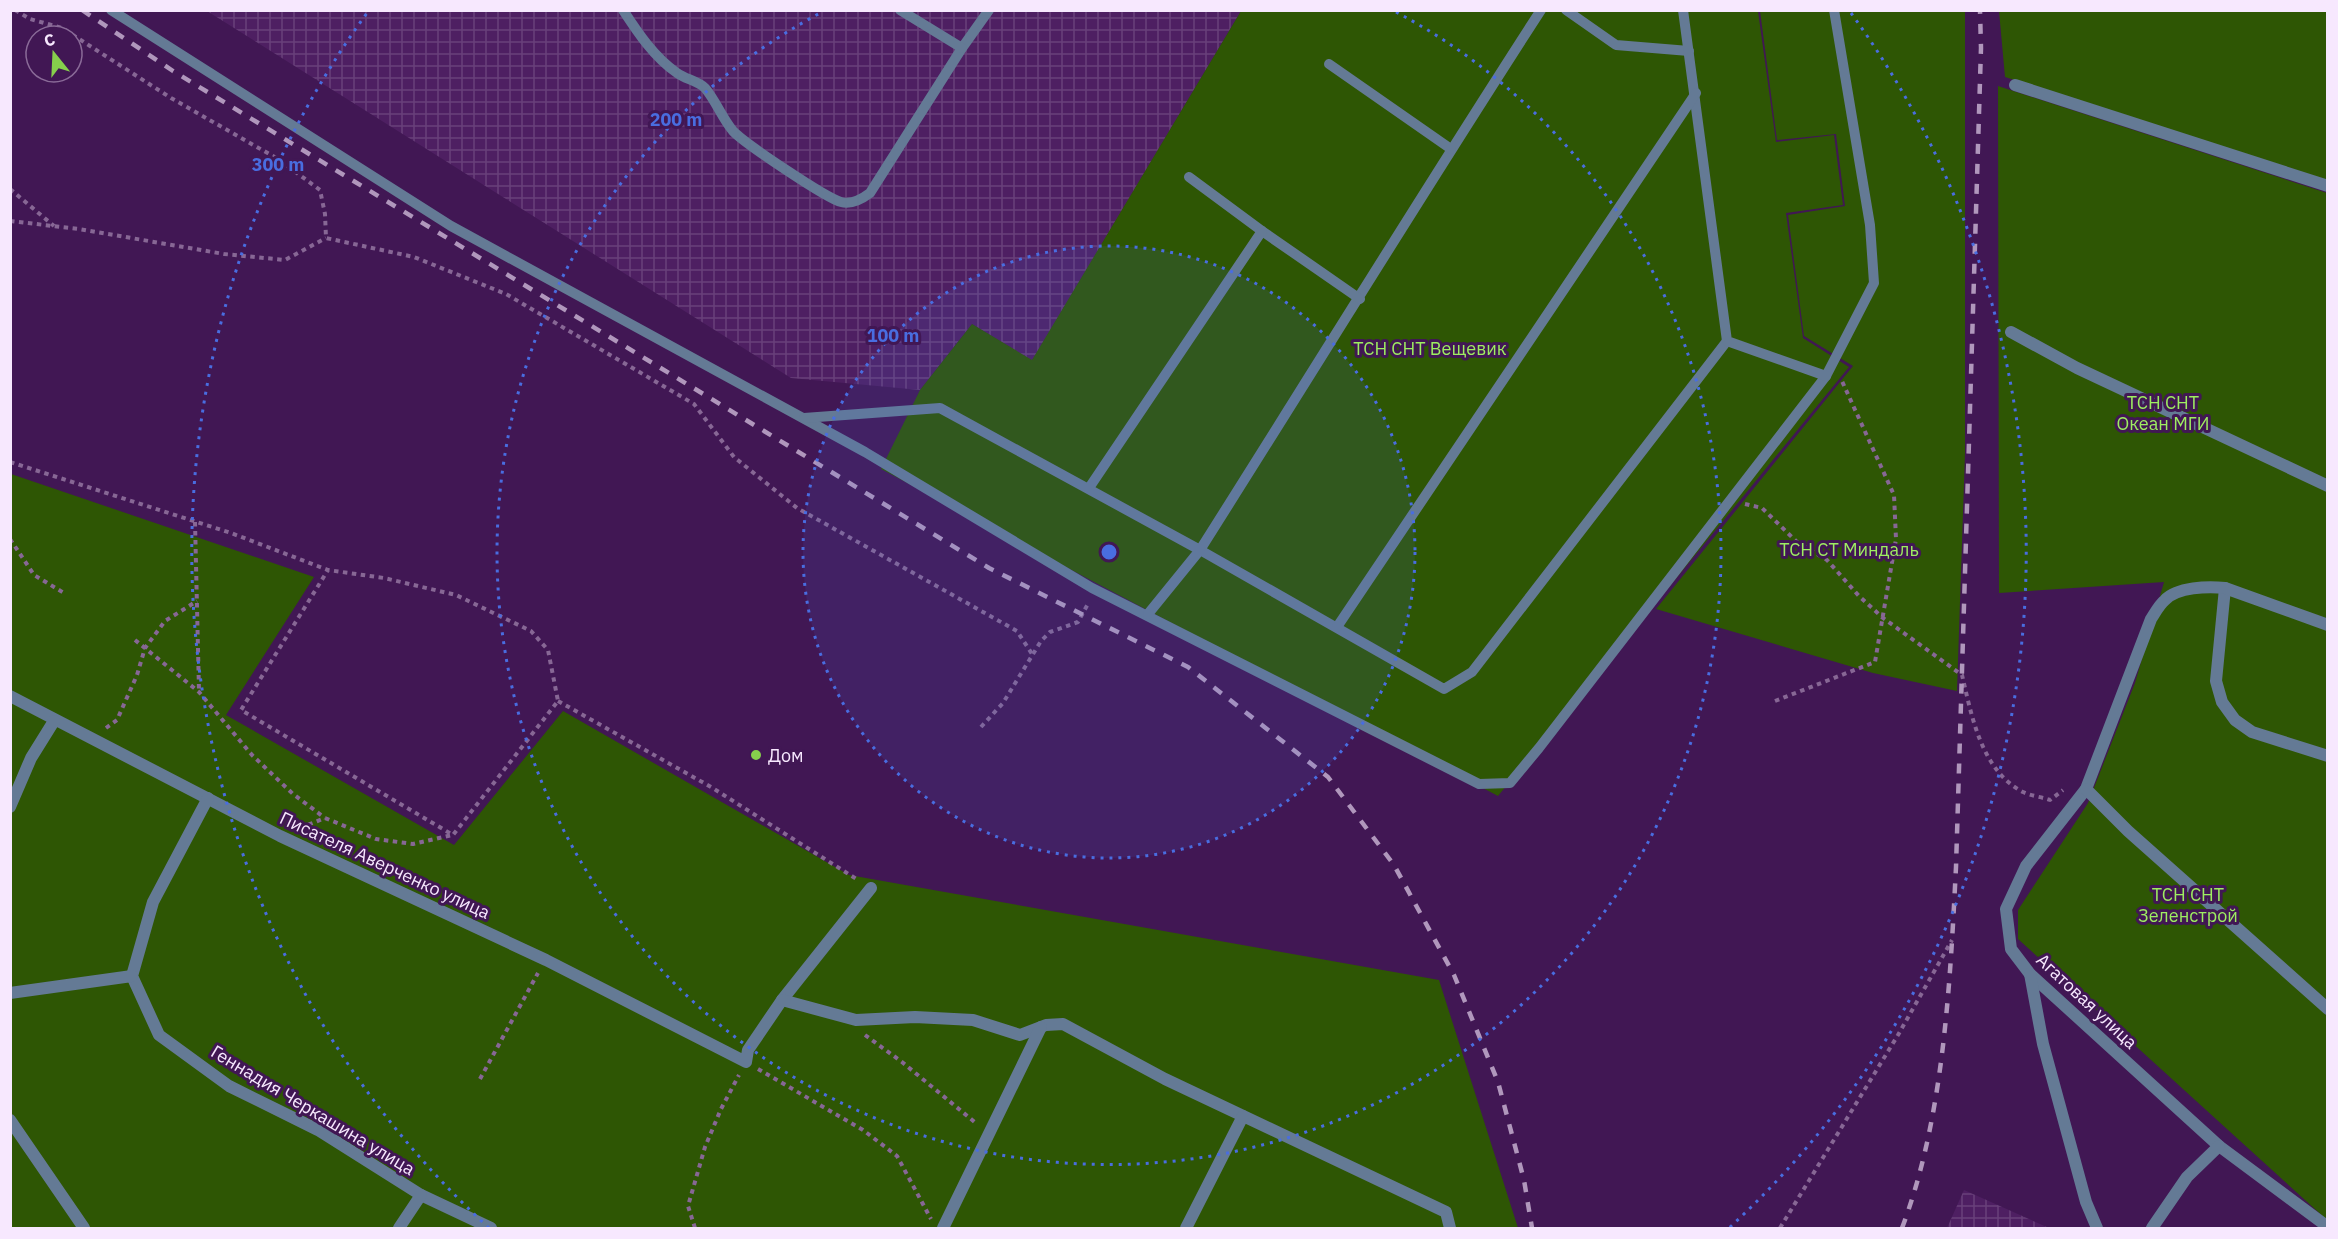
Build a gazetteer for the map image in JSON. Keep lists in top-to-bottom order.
{
  "streets": {
    "street": ["Писателя Аверченко улица", "Агатовая улица", "Геннадия Черкашина улица"]
  },
  "parks": [
    "ТСН СНТ Вещевик",
    "ТСН СНТ Океан МГИ",
    "ТСН СТ Миндаль",
    "ТСН СНТ Зеленстрой"
  ],
  "places": ["Дом"],
  "north": "top",
  "rings": ["200 m", "300 m", "100 m"]
}
